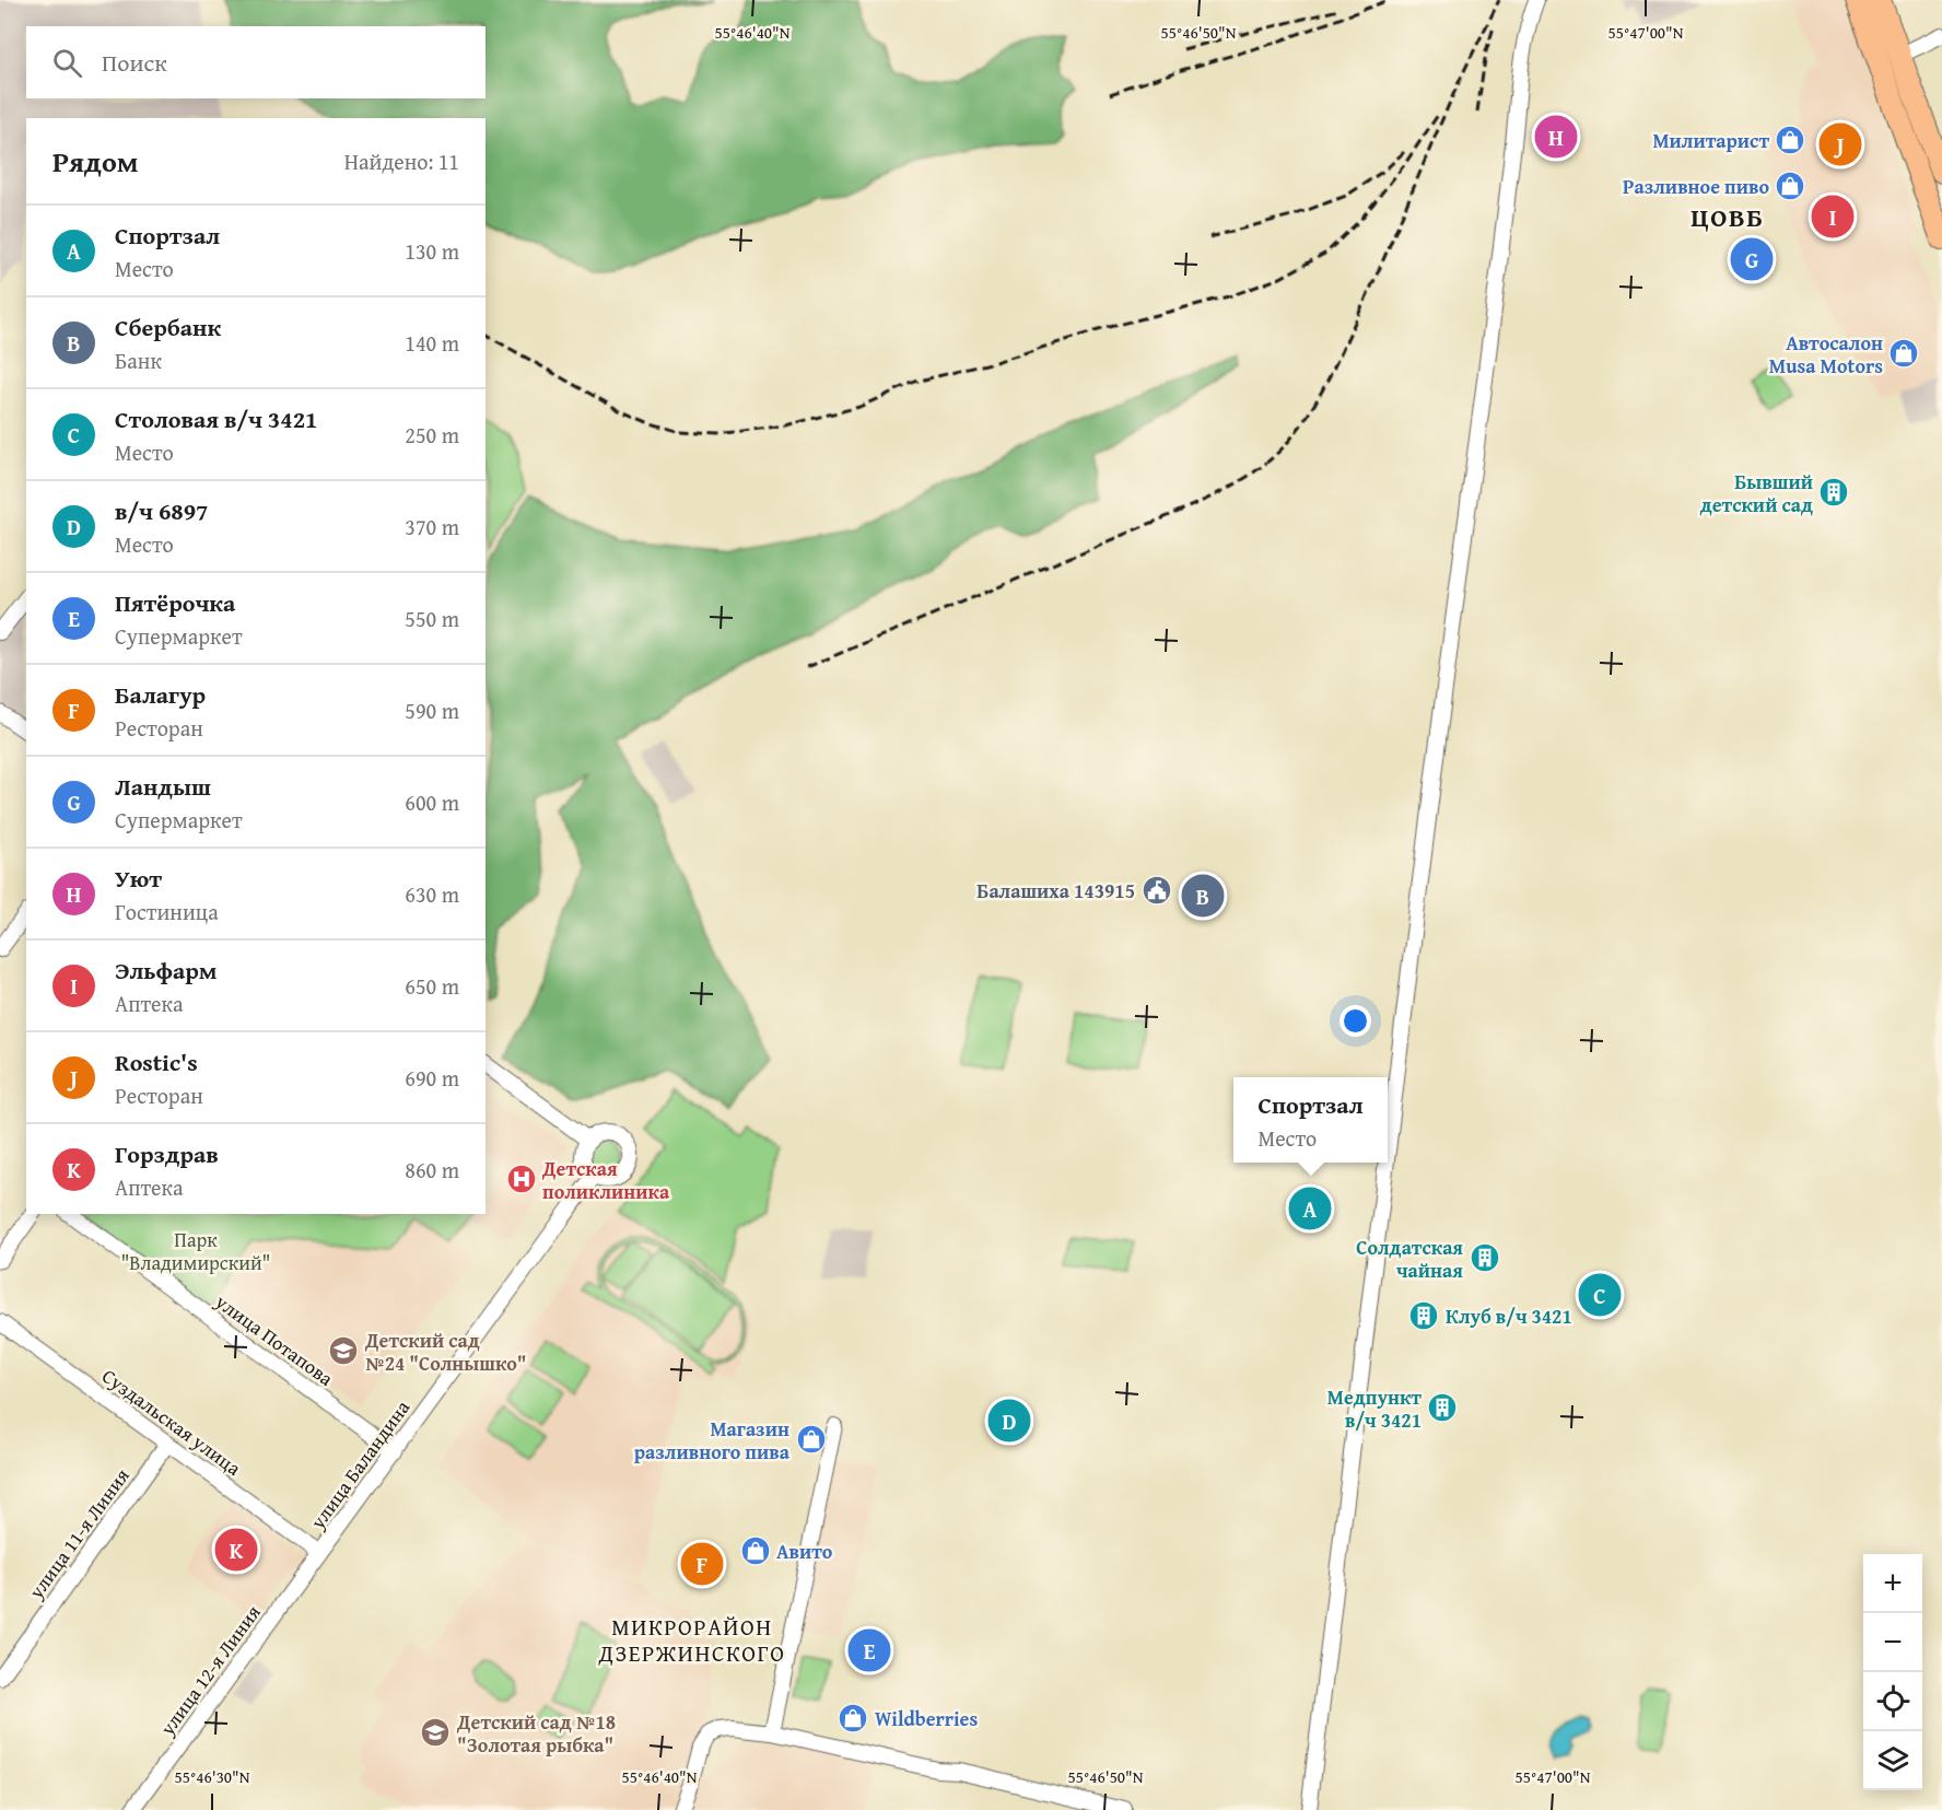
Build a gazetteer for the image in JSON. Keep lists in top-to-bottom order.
{
  "streets": {
    "street": [
      "улица Потапова",
      "Суздальская улица",
      "улица Баландина",
      "улица 11-я Линия",
      "улица 12-я Линия"
    ]
  },
  "crossings": [
    ["улица Потапова", "улица Баландина"],
    ["Суздальская улица", "улица Баландина"],
    ["Суздальская улица", "улица 11-я Линия"],
    ["Суздальская улица", "улица 12-я Линия"],
    ["улица Баландина", "улица 12-я Линия"]
  ],
  "districts": ["ЦОВБ", "МИКРОРАЙОН ДЗЕРЖИНСКОГО"],
  "parks": ["Парк \"Владимирский\""],
  "places": {
    "shop": [
      "Милитарист",
      "Разливное пиво",
      "Автосалон Musa Motors",
      "Магазин разливного пива",
      "Авито",
      "Wildberries"
    ],
    "building": [
      "Бывший детский сад",
      "Солдатская чайная",
      "Клуб в/ч 3421",
      "Медпункт в/ч 3421"
    ],
    "public building": ["Балашиха 143915"],
    "hospital": ["Детская поликлиника"],
    "school or university": ["Детский сад №24 \"Солнышко\"", "Детский сад №18 \"Золотая рыбка\""]
  },
  "page": {
    "search": "Поиск",
    "pins": [
      "H",
      "J",
      "I",
      "G",
      "B",
      "A",
      "C",
      "D",
      "K",
      "F",
      "E"
    ],
    "heading": ["Рядом", "Найдено: 11"],
    "list": [
      {
        "mark": "A",
        "name": "Спортзал",
        "note": "Место",
        "value": "130 m"
      },
      {
        "mark": "B",
        "name": "Сбербанк",
        "note": "Банк",
        "value": "140 m"
      },
      {
        "mark": "C",
        "name": "Столовая в/ч 3421",
        "note": "Место",
        "value": "250 m"
      },
      {
        "mark": "D",
        "name": "в/ч 6897",
        "note": "Место",
        "value": "370 m"
      },
      {
        "mark": "E",
        "name": "Пятёрочка",
        "note": "Супермаркет",
        "value": "550 m"
      },
      {
        "mark": "F",
        "name": "Балагур",
        "note": "Ресторан",
        "value": "590 m"
      },
      {
        "mark": "G",
        "name": "Ландыш",
        "note": "Супермаркет",
        "value": "600 m"
      },
      {
        "mark": "H",
        "name": "Уют",
        "note": "Гостиница",
        "value": "630 m"
      },
      {
        "mark": "I",
        "name": "Эльфарм",
        "note": "Аптека",
        "value": "650 m"
      },
      {
        "mark": "J",
        "name": "Rostic's",
        "note": "Ресторан",
        "value": "690 m"
      },
      {
        "mark": "K",
        "name": "Горздрав",
        "note": "Аптека",
        "value": "860 m"
      }
    ],
    "popup": ["Спортзал", "Место"],
    "map_buttons": ["+", "−"]
  },
  "coordinates": [
    "55°46'40\"N",
    "55°46'50\"N",
    "55°47'00\"N",
    "55°46'30\"N"
  ]
}
